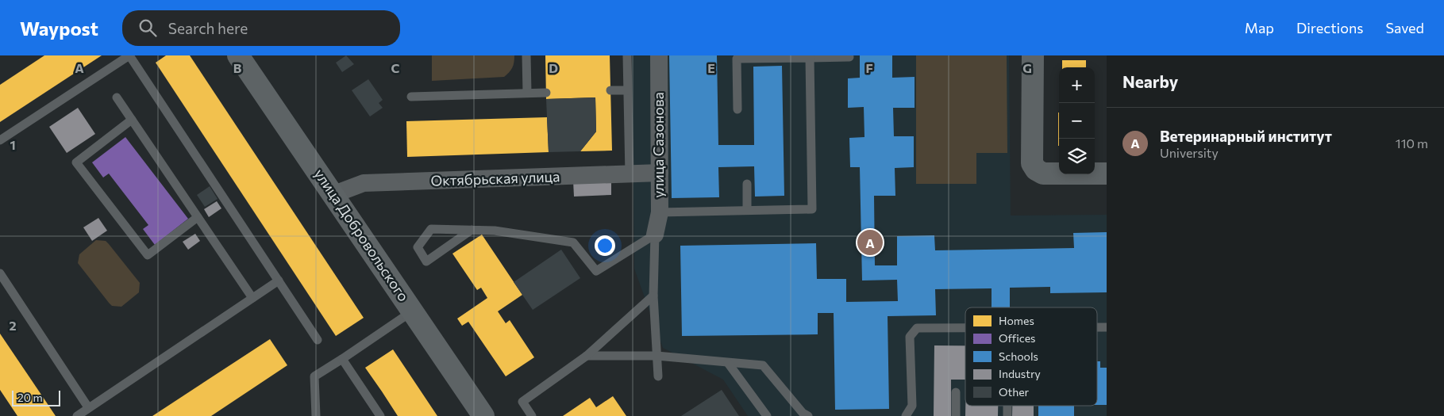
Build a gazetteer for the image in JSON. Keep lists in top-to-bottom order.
{
  "streets": {
    "street": ["улица Сазонова", "Октябрьская улица", "улица Добровольского"]
  },
  "crossings": [
    ["улица Сазонова", "Октябрьская улица"],
    ["Октябрьская улица", "улица Добровольского"]
  ],
  "legend": [
    "Homes",
    "Offices",
    "Schools",
    "Industry",
    "Other"
  ],
  "scale_bar": "20 m",
  "page": {
    "header": "Waypost",
    "search": "Search here",
    "nav": ["Map", "Directions", "Saved"],
    "heading": "Nearby",
    "map_buttons": ["+", "−"],
    "list": [
      {
        "mark": "A",
        "name": "Ветеринарный институт",
        "note": "University",
        "value": "110 m"
      }
    ],
    "pins": "A",
    "scale": "20 m"
  },
  "grid": {
    "columns": [
      "A",
      "B",
      "C",
      "D",
      "E",
      "F",
      "G"
    ],
    "rows": ["1", "2"]
  }
}
